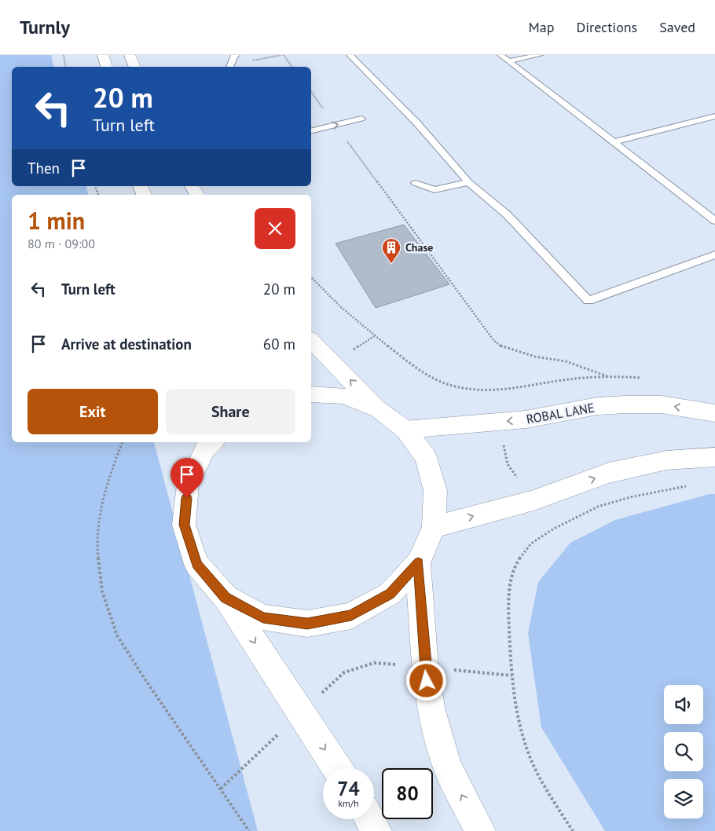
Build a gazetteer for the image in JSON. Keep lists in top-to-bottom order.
{
  "streets": {
    "main road": ["ROBAL LANE"]
  },
  "places": {
    "building": ["Chase"]
  },
  "page": {
    "header": "Turnly",
    "nav": ["Map", "Directions", "Saved"],
    "turn": ["20 m", "Turn left"],
    "then": "Then",
    "heading": ["1 min", "80 m · 09:00"],
    "list": [
      {
        "name": "Turn left",
        "value": "20 m"
      },
      {
        "name": "Arrive at destination",
        "value": "60 m"
      }
    ],
    "buttons": ["Exit", "Share"],
    "speed": "74 km/h",
    "limit": "80"
  }
}
